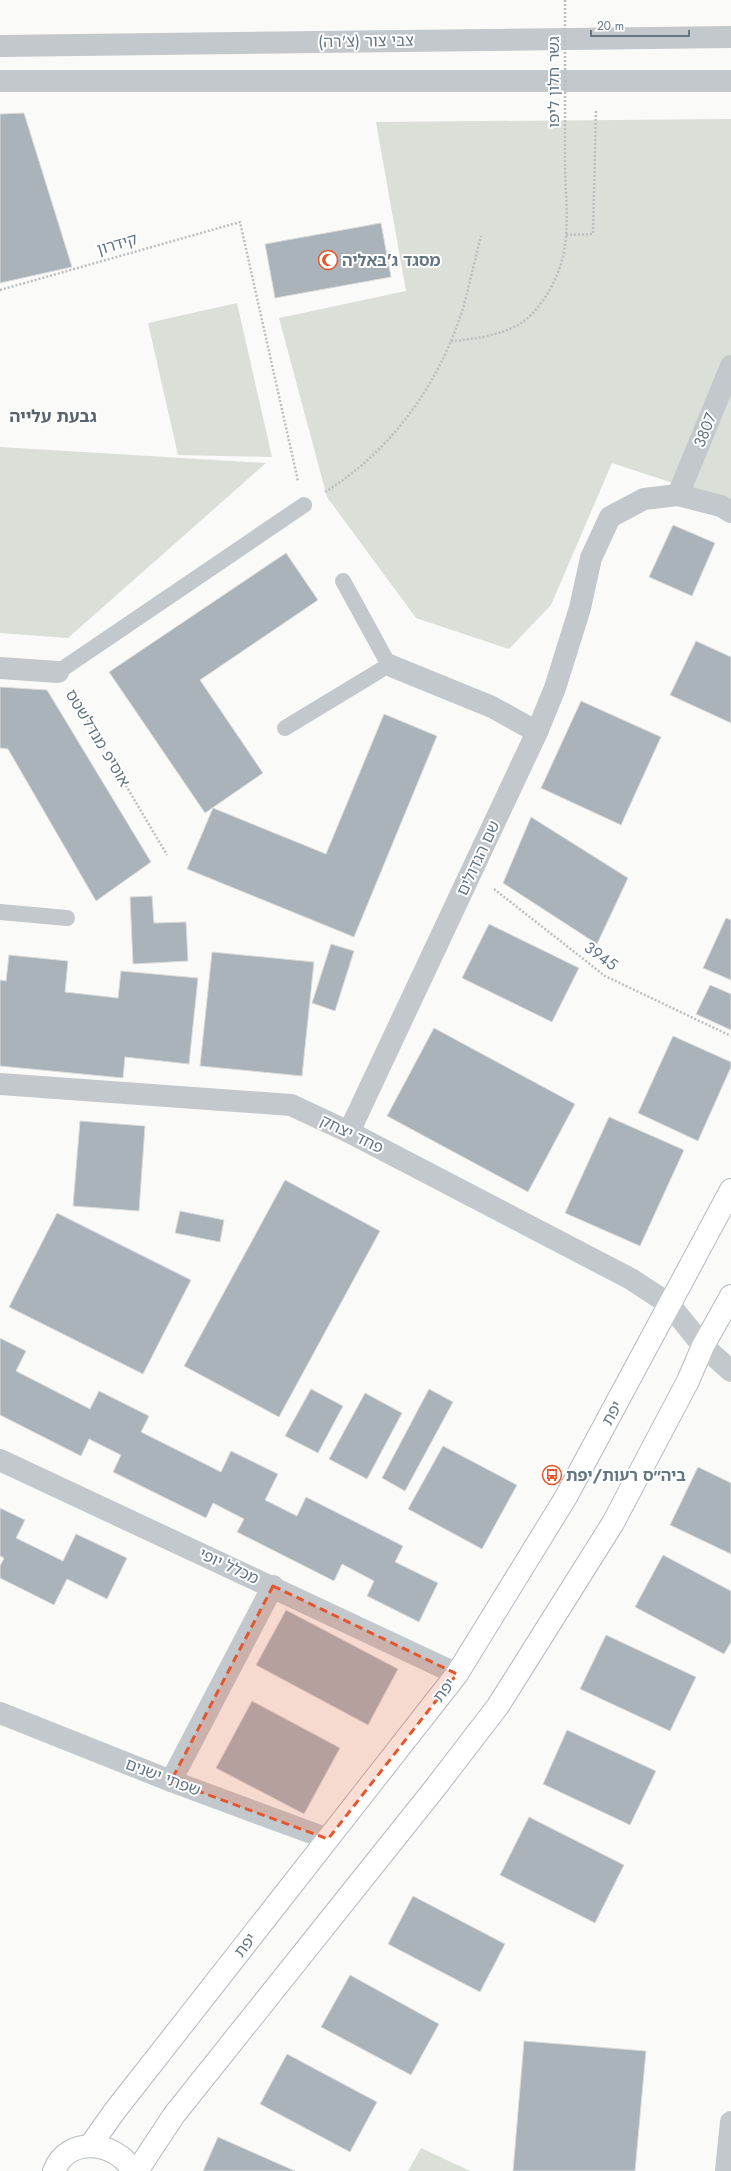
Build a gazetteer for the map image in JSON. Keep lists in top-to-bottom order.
{
  "streets": {
    "street": [
      "צבי צור (צ'רה)",
      "3807",
      "אוסיפ מנדלשטס",
      "שם הגדולים",
      "פחד יצחק",
      "יפת",
      "מכלל יופי",
      "שפתי ישנים"
    ],
    "path": ["גשר חלון ליפו", "קידרון", "3945"]
  },
  "crossings": [
    ["3807", "שם הגדולים"],
    ["שם הגדולים", "3945"],
    ["שם הגדולים", "פחד יצחק"],
    ["פחד יצחק", "יפת"],
    ["יפת", "מכלל יופי"],
    ["יפת", "שפתי ישנים"]
  ],
  "districts": ["גבעת עלייה"],
  "places": {
    "mosque": ["מסגד ג'באליה"],
    "bus stop": ["ביה״ס רעות/יפת"]
  },
  "scale_bar": "20 m"
}
